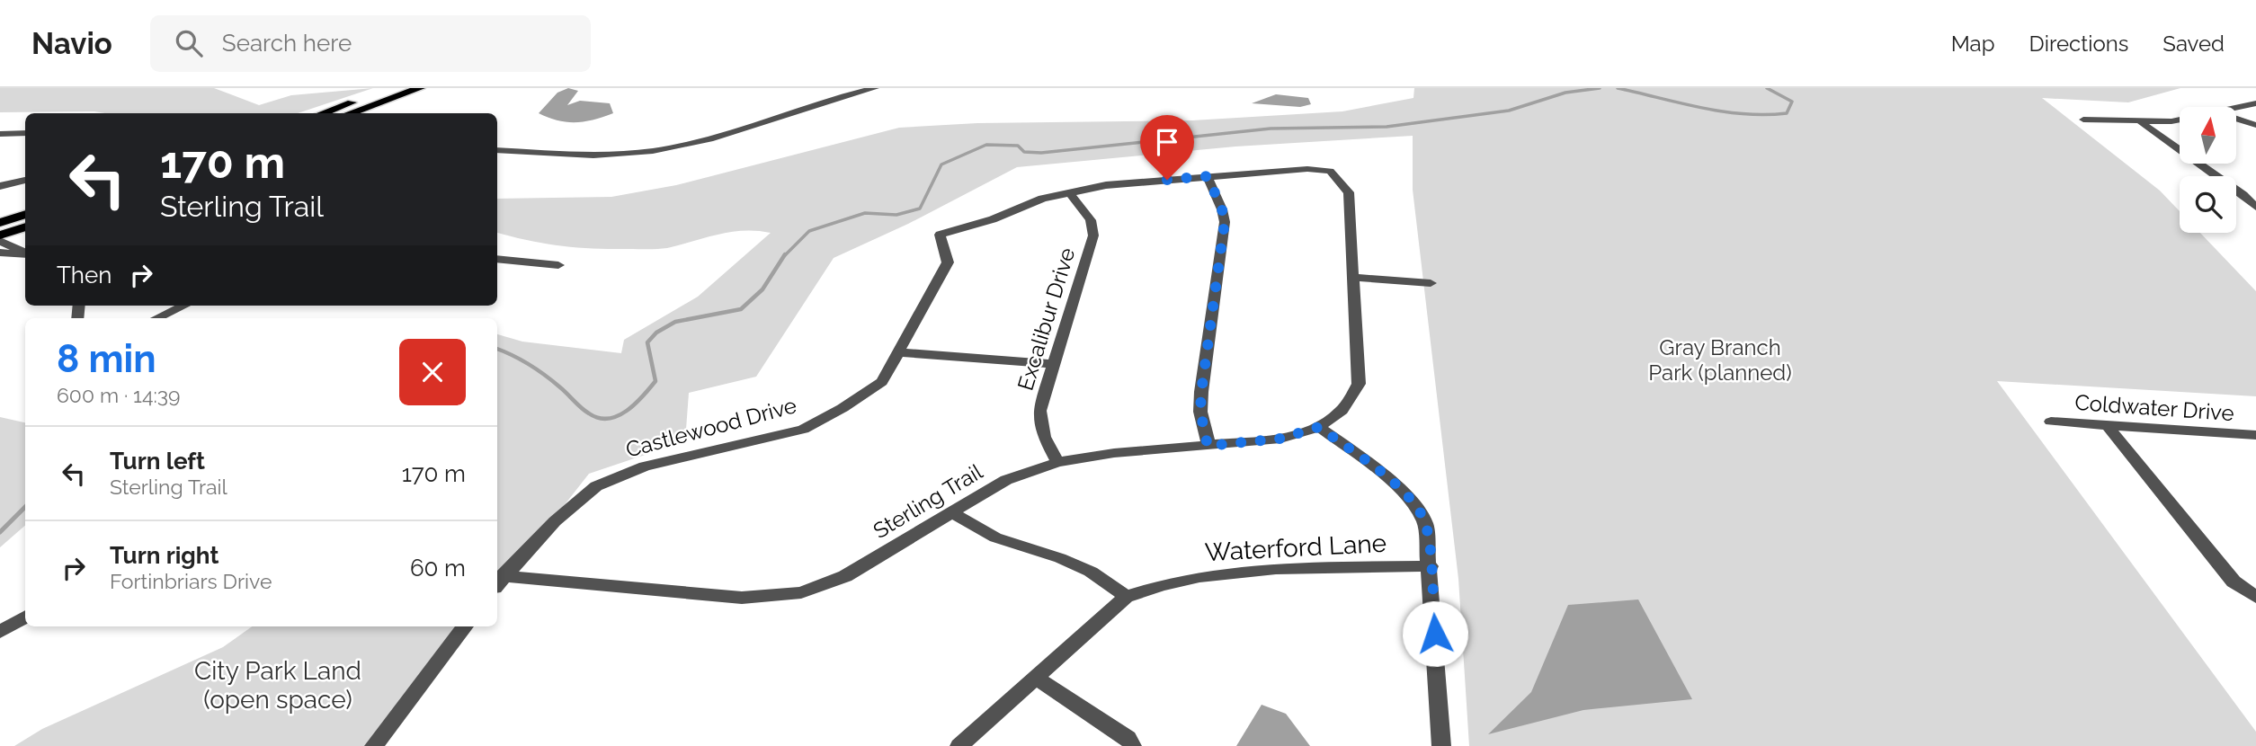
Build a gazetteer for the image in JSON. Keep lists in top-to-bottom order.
{
  "streets": {
    "street": [
      "Excalibur Drive",
      "Coldwater Drive",
      "Castlewood Drive",
      "Sterling Trail",
      "Waterford Lane"
    ]
  },
  "crossings": [
    ["Excalibur Drive", "Castlewood Drive"],
    ["Excalibur Drive", "Sterling Trail"],
    ["Castlewood Drive", "Sterling Trail"]
  ],
  "parks": ["Gray Branch Park (planned)", "City Park Land (open space)"],
  "north": "top",
  "page": {
    "header": "Navio",
    "search": "Search here",
    "nav": ["Map", "Directions", "Saved"],
    "turn": ["170 m", "Sterling Trail"],
    "then": "Then",
    "heading": ["8 min", "600 m · 14:39"],
    "list": [
      {
        "name": "Turn left",
        "note": "Sterling Trail",
        "value": "170 m"
      },
      {
        "name": "Turn right",
        "note": "Fortinbriars Drive",
        "value": "60 m"
      }
    ]
  }
}
